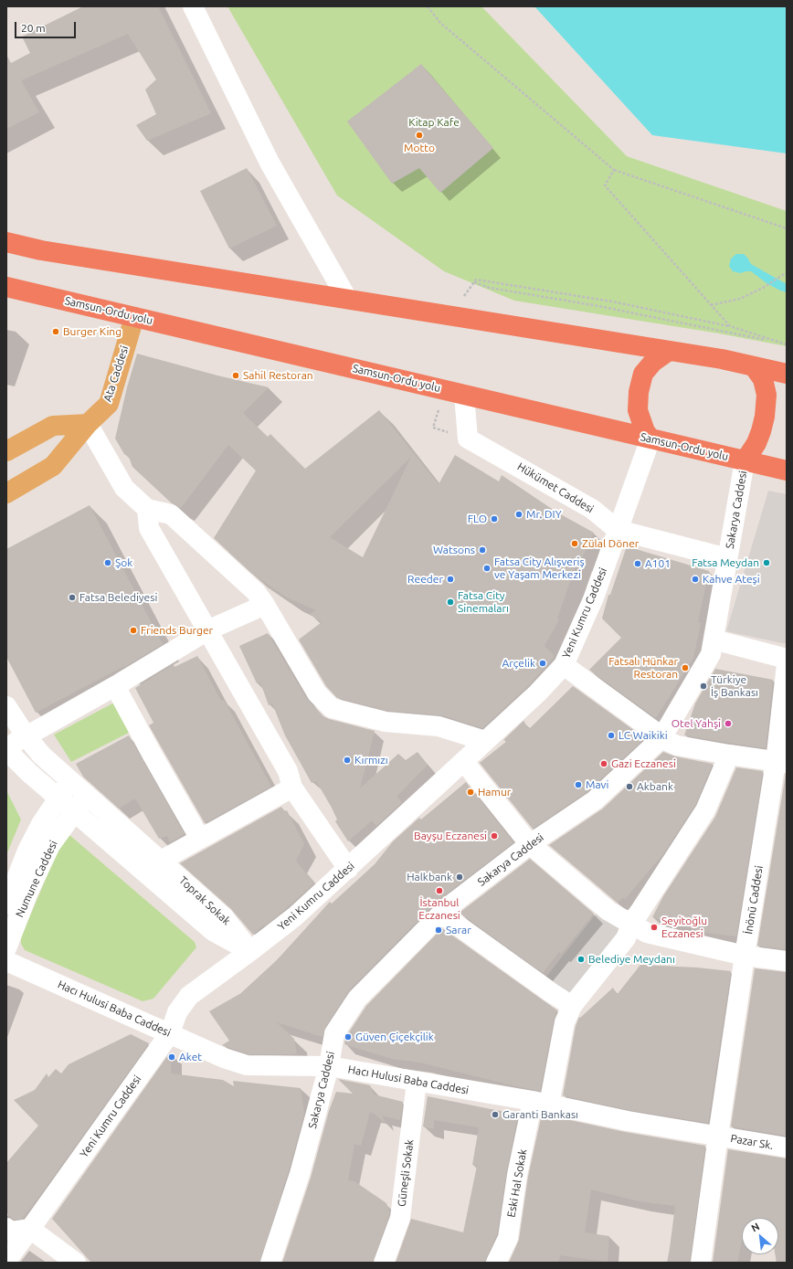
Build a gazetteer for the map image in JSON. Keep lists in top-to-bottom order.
{
  "streets": {
    "highway": ["Samsun-Ordu yolu"],
    "main road": ["Ata Caddesi"],
    "street": [
      "Hükümet Caddesi",
      "Sakarya Caddesi",
      "Yeni Kumru Caddesi",
      "Numune Caddesi",
      "İnönü Caddesi",
      "Toprak Sokak",
      "Hacı Hulusi Baba Caddesi",
      "Pazar Sk.",
      "Güneşli Sokak",
      "Eski Hal Sokak"
    ]
  },
  "crossings": [
    ["Samsun-Ordu yolu", "Ata Caddesi"],
    ["Samsun-Ordu yolu", "Hükümet Caddesi"],
    ["Samsun-Ordu yolu", "Sakarya Caddesi"],
    ["Samsun-Ordu yolu", "Yeni Kumru Caddesi"],
    ["Hükümet Caddesi", "Sakarya Caddesi"],
    ["Hükümet Caddesi", "Yeni Kumru Caddesi"],
    ["Sakarya Caddesi", "Yeni Kumru Caddesi"],
    ["Sakarya Caddesi", "Hacı Hulusi Baba Caddesi"],
    ["Yeni Kumru Caddesi", "Toprak Sokak"],
    ["Yeni Kumru Caddesi", "Hacı Hulusi Baba Caddesi"],
    ["Numune Caddesi", "Toprak Sokak"],
    ["İnönü Caddesi", "Hacı Hulusi Baba Caddesi"],
    ["İnönü Caddesi", "Pazar Sk."],
    ["Hacı Hulusi Baba Caddesi", "Pazar Sk."],
    ["Hacı Hulusi Baba Caddesi", "Güneşli Sokak"],
    ["Hacı Hulusi Baba Caddesi", "Eski Hal Sokak"]
  ],
  "parks": ["Kitap Kafe"],
  "places": [
    "Motto",
    "Burger King",
    "Sahil Restoran",
    "Mr. DIY",
    "FLO",
    "Zülal Döner",
    "Watsons",
    "Şok",
    "Fatsa Meydan",
    "A101",
    "Fatsa City Alışveriş ve Yaşam Merkezi",
    "Reeder",
    "Kahve Ateşi",
    "Fatsa Belediyesi",
    "Fatsa City Sinemaları",
    "Friends Burger",
    "Arçelik",
    "Fatsalı Hünkar Restoran",
    "Türkiye İş Bankası",
    "Otel Yahşi",
    "LC Waikiki",
    "Kırmızı",
    "Gazi Eczanesi",
    "Mavi",
    "Akbank",
    "Hamur",
    "Bayşu Eczanesi",
    "Halkbank",
    "İstanbul Eczanesi",
    "Seyitoğlu Eczanesi",
    "Sarar",
    "Belediye Meydanı",
    "Güven Çiçekçilik",
    "Aket",
    "Garanti Bankası"
  ],
  "scale_bar": "20 m",
  "north": "top left"
}
